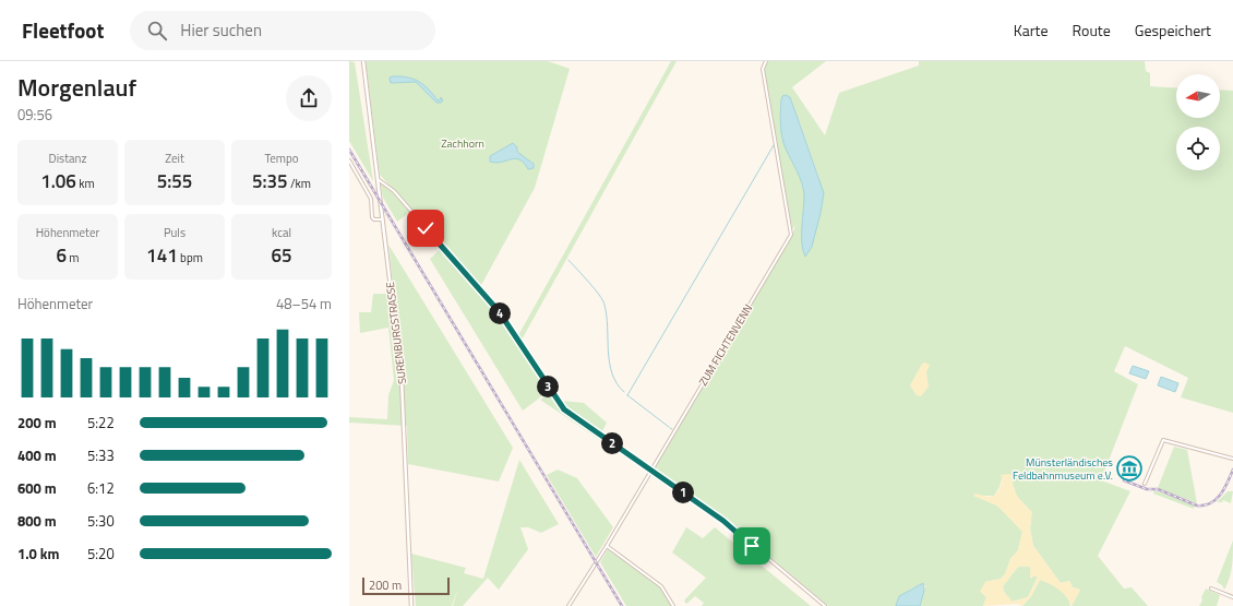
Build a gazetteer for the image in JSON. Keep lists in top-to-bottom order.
{
  "streets": {
    "street": ["SURENBURGSTRASSE", "ZUM FICHTENVENN"]
  },
  "parks": ["Zachhorn"],
  "places": {
    "museum": ["Münsterländisches Feldbahnmuseum e.V."]
  },
  "scale_bar": "200 m",
  "north": "left",
  "page": {
    "header": "Fleetfoot",
    "search": "Hier suchen",
    "nav": ["Karte", "Route", "Gespeichert"],
    "heading": ["Morgenlauf", "09:56"],
    "stats": [
      ["Distanz", "1.06 km"],
      ["Zeit", "5:55"],
      ["Tempo", "5:35 /km"],
      ["Höhenmeter", "6 m"],
      ["Puls", "141 bpm"],
      ["kcal", "65"]
    ],
    "chart": ["Höhenmeter", "48–54 m"],
    "pins": [
      "4",
      "3",
      "2",
      "1"
    ],
    "list": [
      {
        "name": "200 m",
        "note": "5:22"
      },
      {
        "name": "400 m",
        "note": "5:33"
      },
      {
        "name": "600 m",
        "note": "6:12"
      },
      {
        "name": "800 m",
        "note": "5:30"
      },
      {
        "name": "1.0 km",
        "note": "5:20"
      }
    ],
    "scale": "200 m"
  }
}
